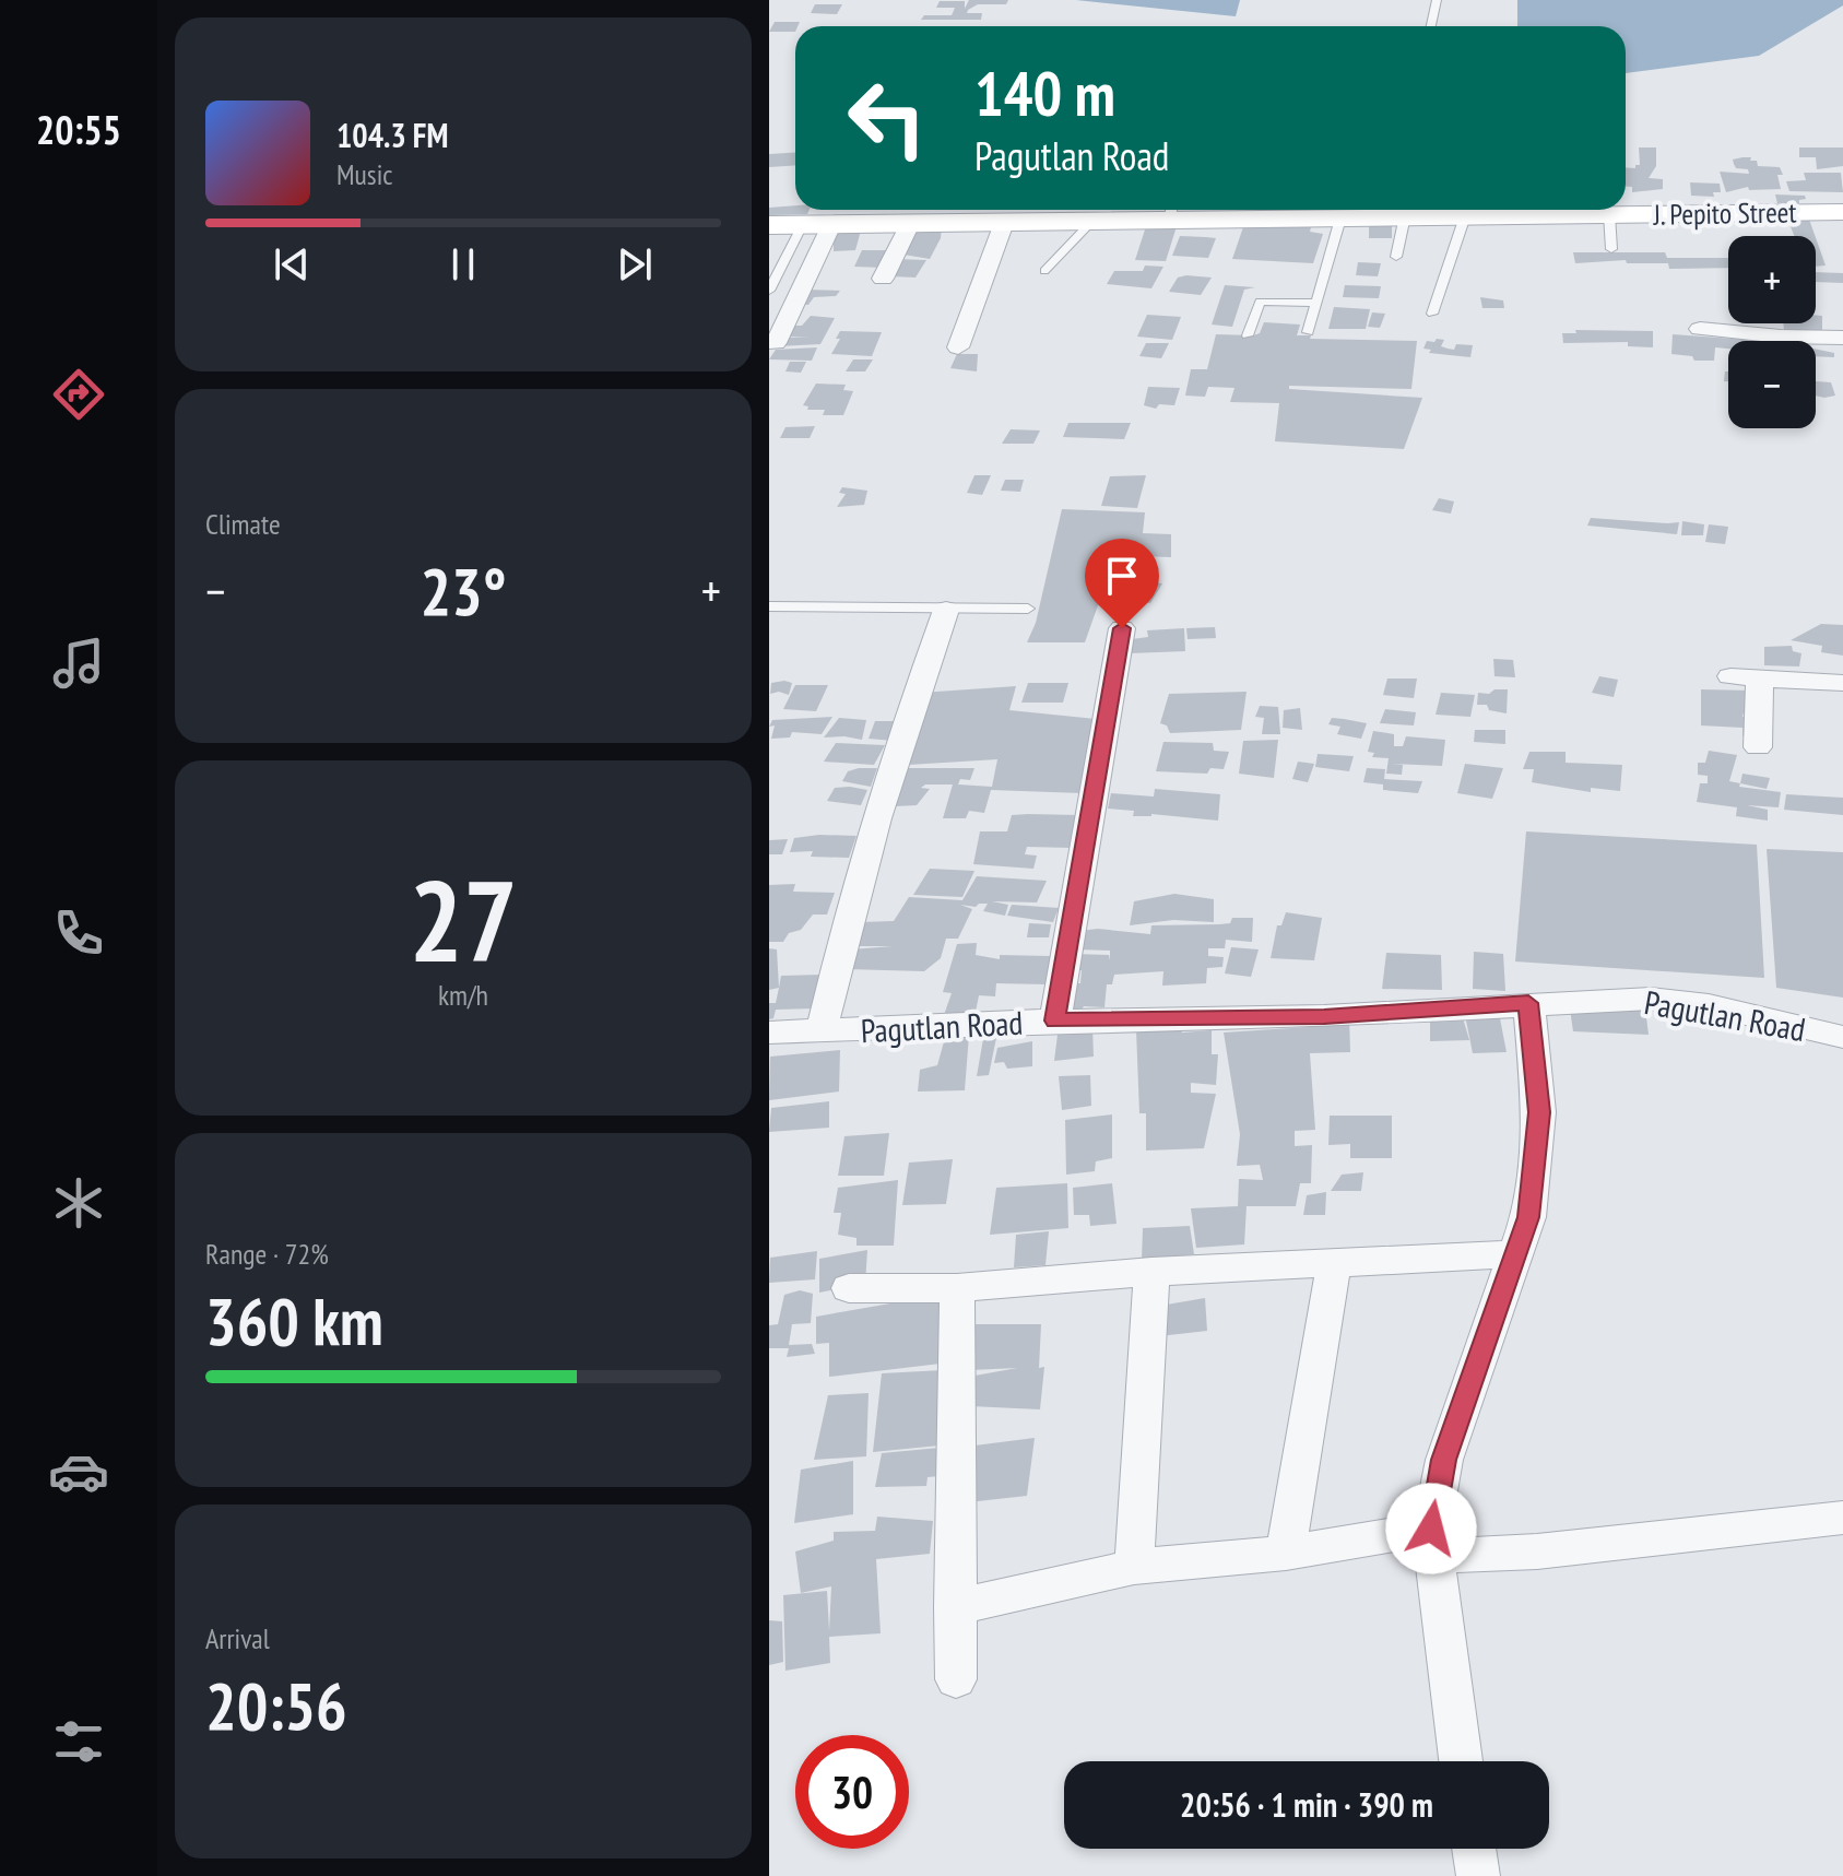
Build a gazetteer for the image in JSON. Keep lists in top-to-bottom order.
{
  "streets": {
    "street": ["J. Pepito Street", "Pagutlan Road"]
  },
  "page": {
    "tabs": "20:55",
    "turn": ["140 m", "Pagutlan Road"],
    "song": ["104.3 FM", "Music"],
    "map_buttons": ["+", "−"],
    "tile": [
      "Climate",
      ["27", "km/h"],
      ["Range · 72%", "360 km"],
      ["Arrival", "20:56"]
    ],
    "heat": ["−", "23°", "+"],
    "limit": "30",
    "trip": "20:56 · 1 min · 390 m"
  }
}
